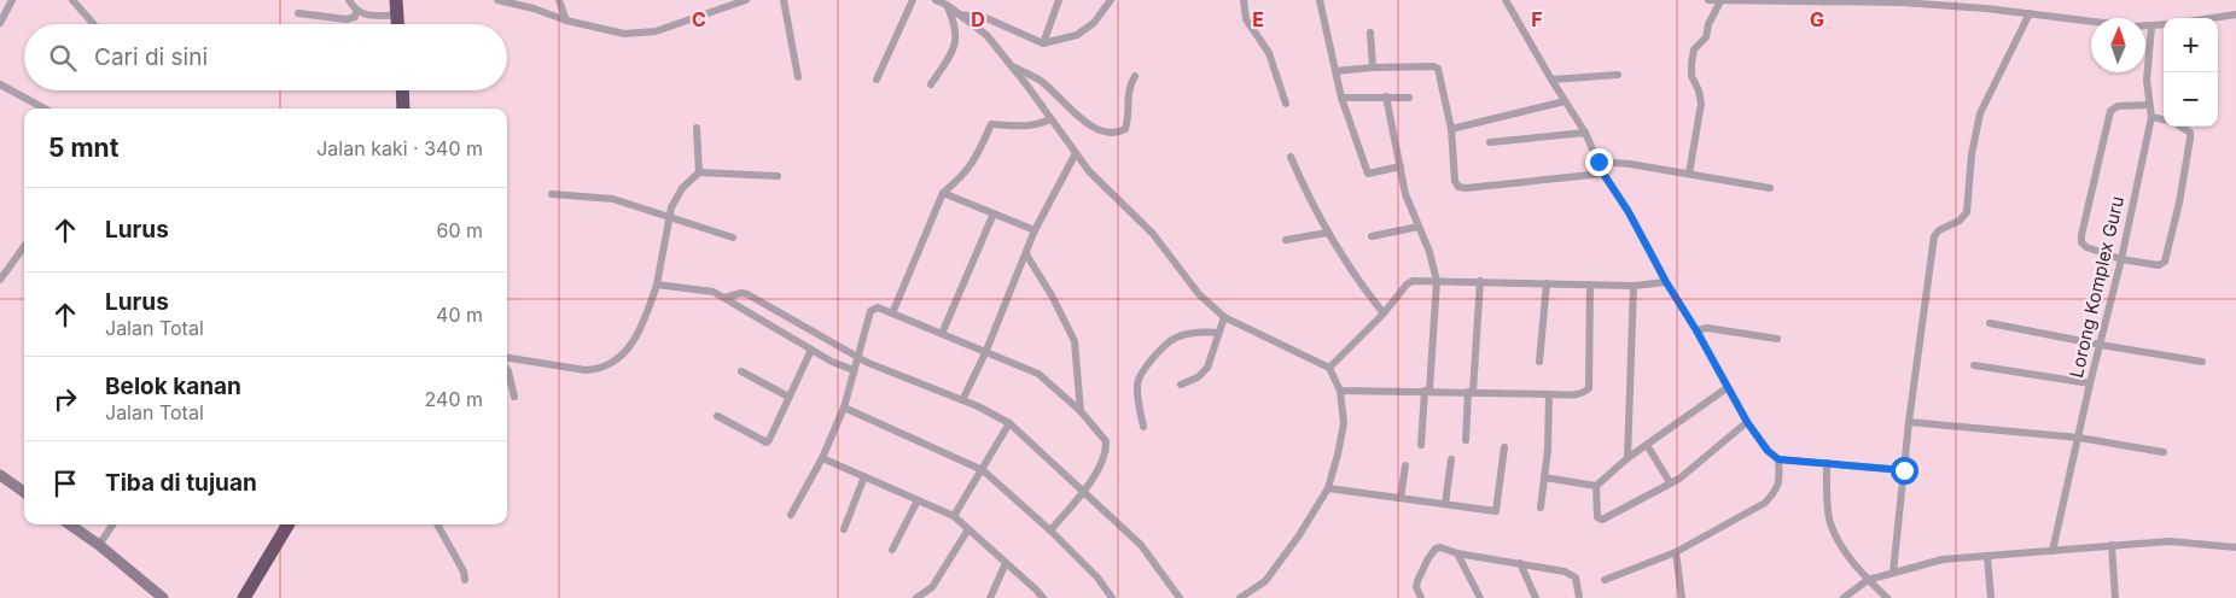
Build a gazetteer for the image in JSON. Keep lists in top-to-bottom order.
{
  "streets": {
    "street": ["Lorong Komplex Guru"]
  },
  "north": "top",
  "page": {
    "map_buttons": ["+", "−"],
    "search": "Cari di sini",
    "heading": ["5 mnt", "Jalan kaki · 340 m"],
    "list": [
      ["Lurus", "60 m"],
      ["Lurus", "Jalan Total", "40 m"],
      ["Belok kanan", "Jalan Total", "240 m"],
      "Tiba di tujuan"
    ]
  },
  "grid": {
    "columns": [
      "C",
      "D",
      "E",
      "F",
      "G"
    ]
  }
}
